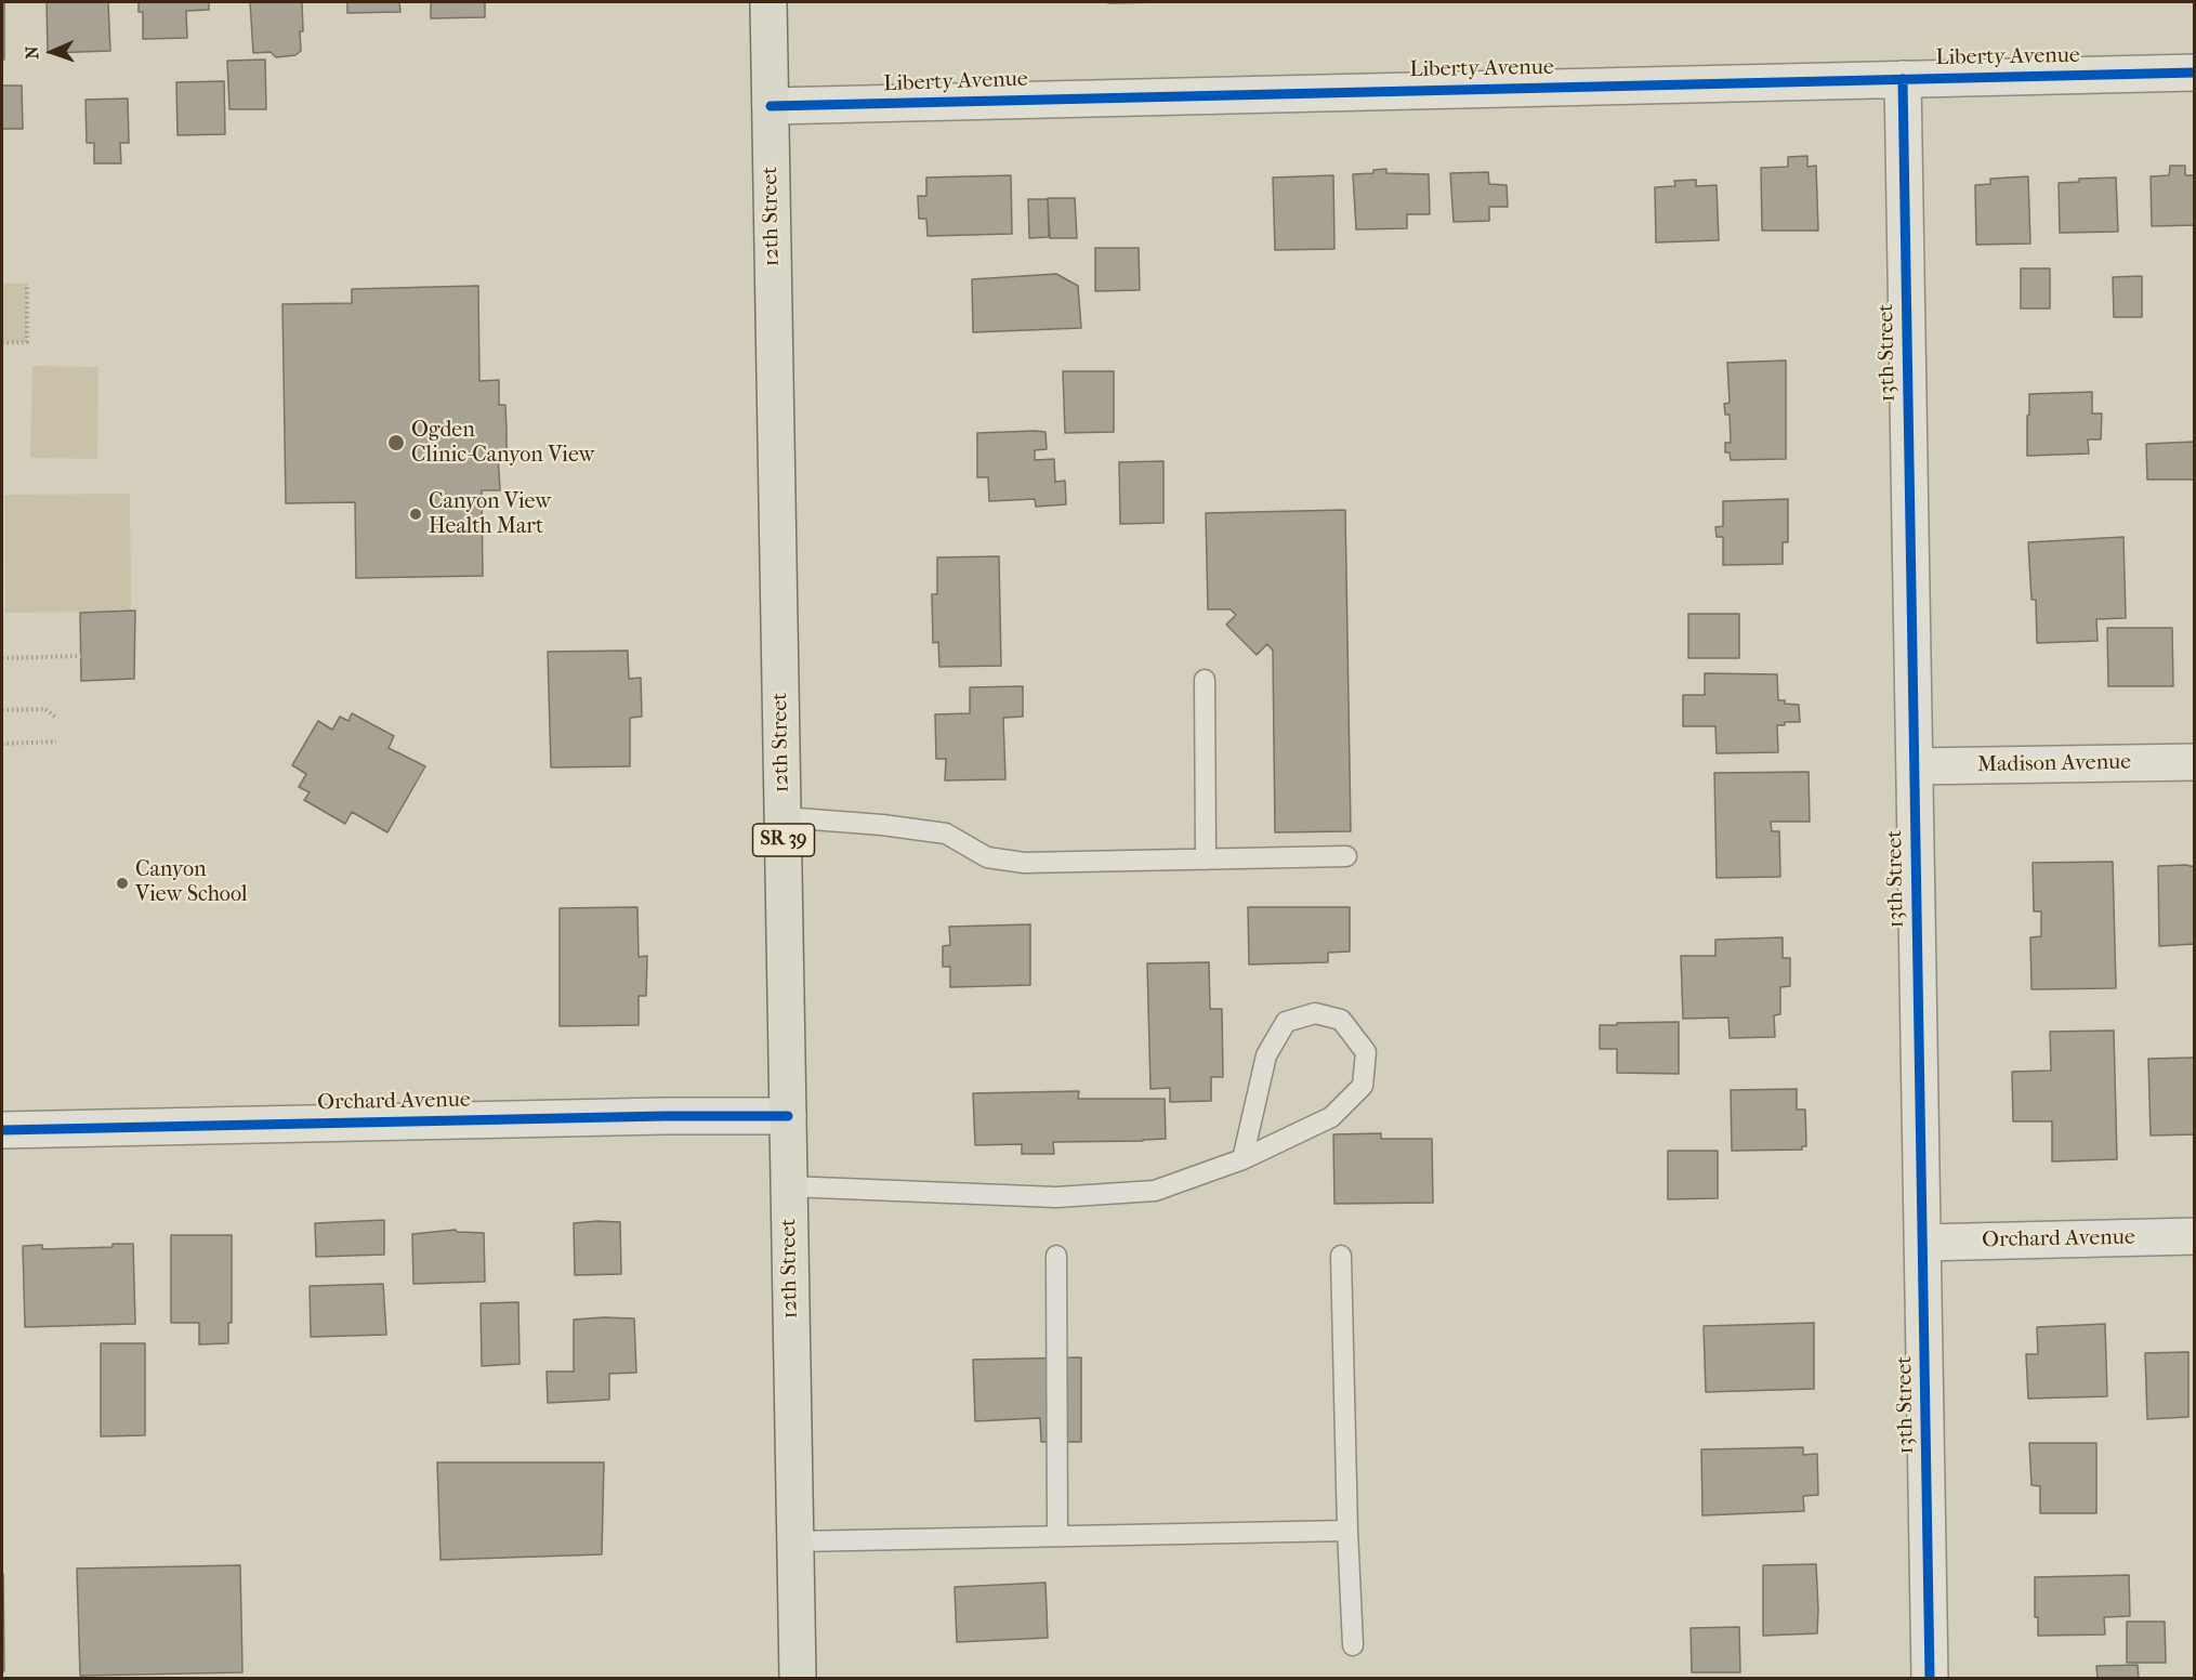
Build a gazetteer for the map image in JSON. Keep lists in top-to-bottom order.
{
  "streets": {
    "main road": ["12th Street", "SR 39"],
    "street": [
      "Liberty Avenue",
      "13th Street",
      "Madison Avenue",
      "Orchard Avenue"
    ]
  },
  "crossings": [
    ["Liberty Avenue", "12th Street"],
    ["Liberty Avenue", "13th Street"],
    ["12th Street", "Orchard Avenue"],
    ["13th Street", "Madison Avenue"],
    ["13th Street", "Orchard Avenue"]
  ],
  "places": ["Ogden Clinic-Canyon View", "Canyon View Health Mart", "Canyon View School"],
  "north": "left"
}
